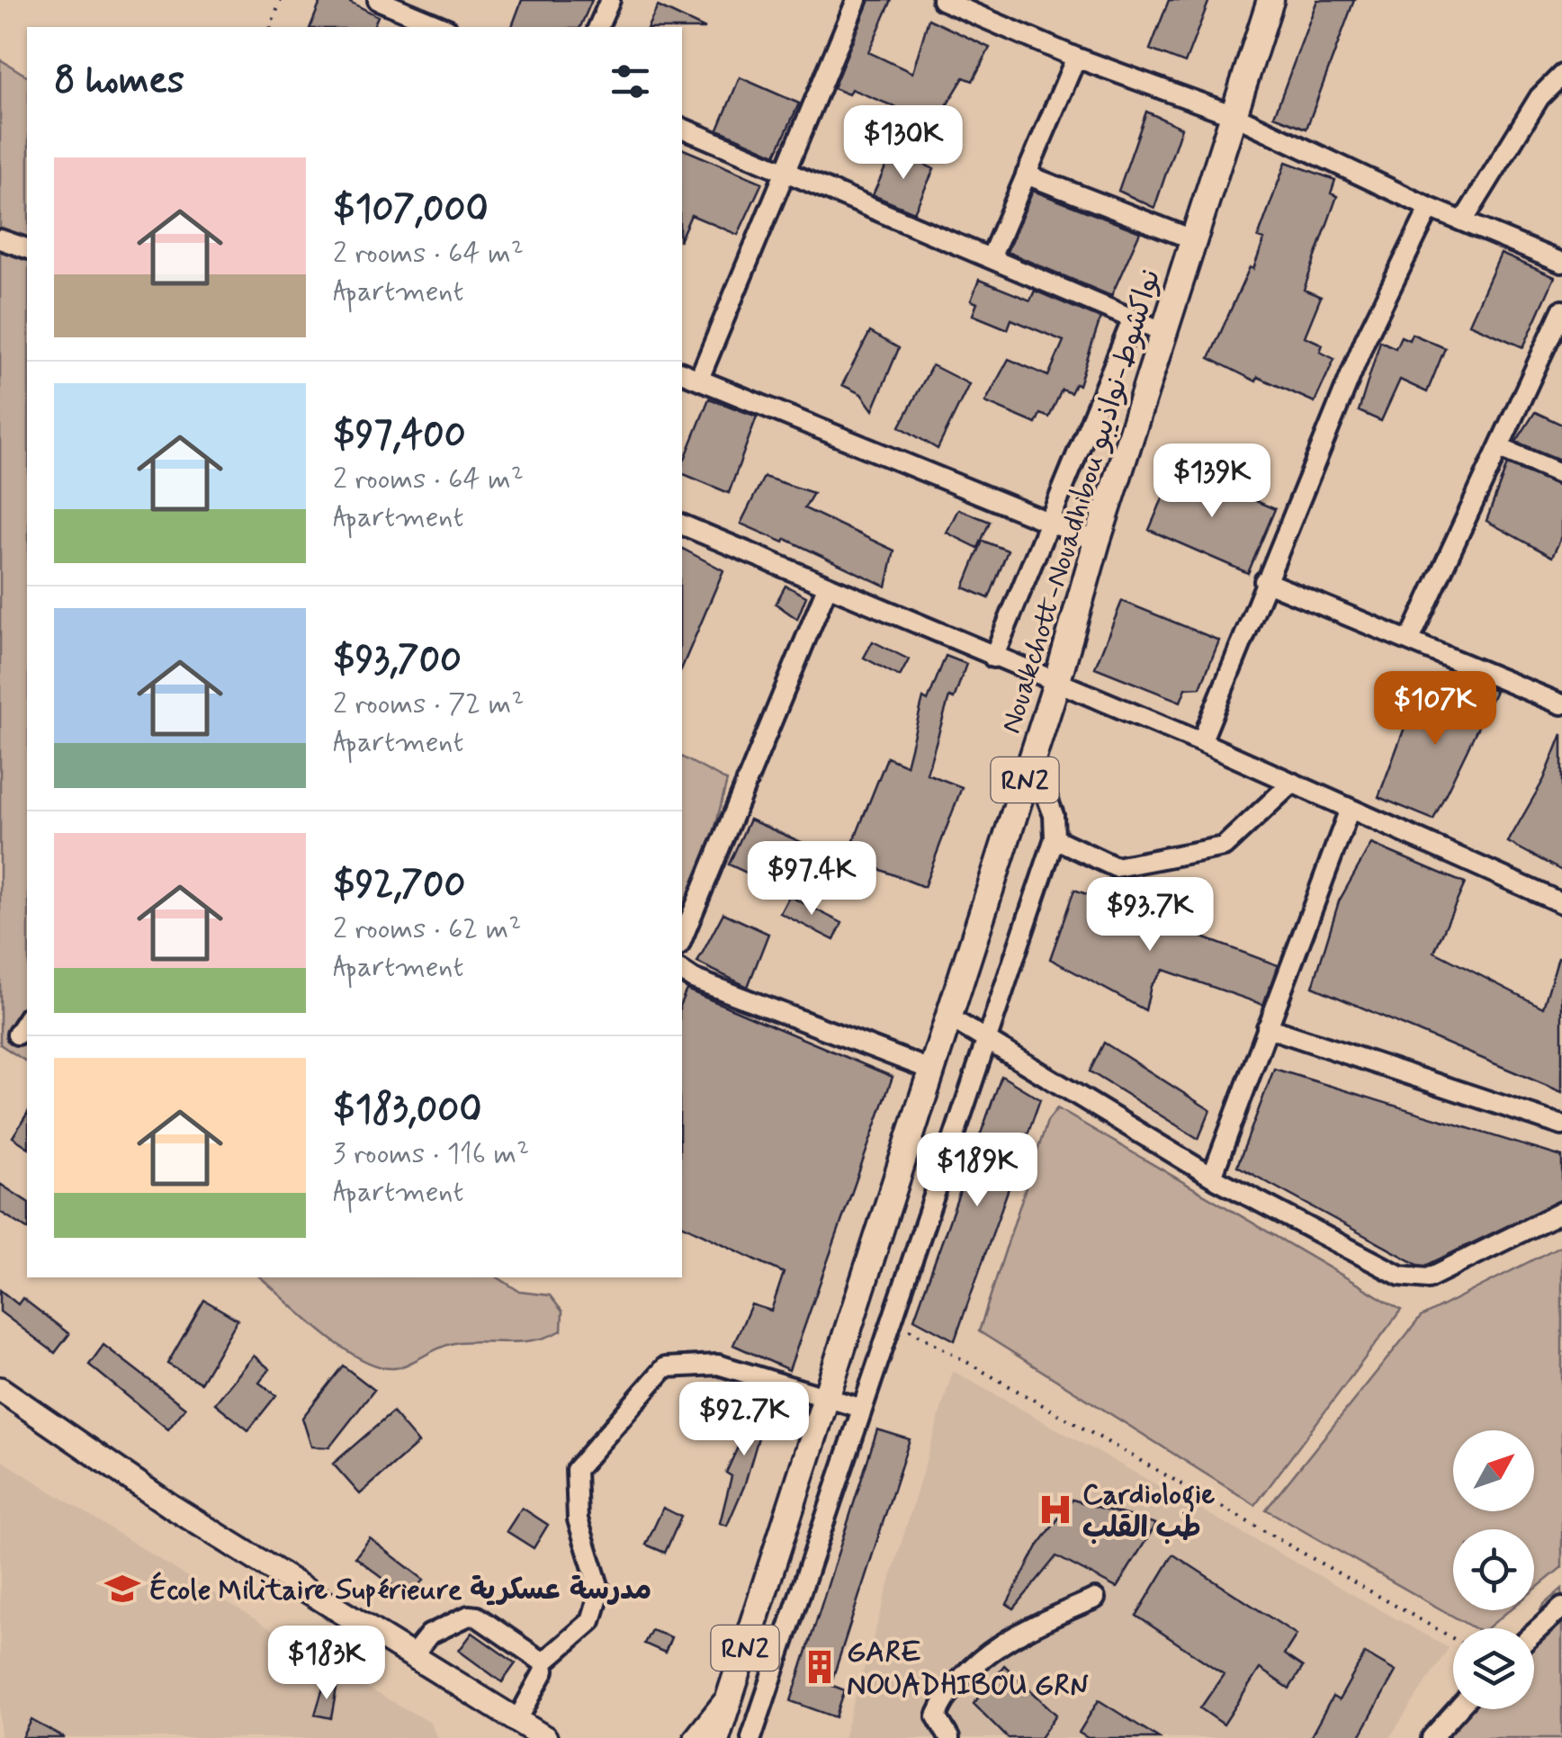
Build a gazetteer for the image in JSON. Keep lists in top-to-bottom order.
{
  "streets": {
    "highway": ["Nouakchott-Nouadhibou نواكشوط-نواذيبو", "RN2"]
  },
  "places": {
    "hospital": ["Cardiologie طب القلب"],
    "school or university": ["École Militaire Supérieure مدرسة عسكرية"],
    "building": ["GARE NOUADHIBOU GRN"]
  },
  "north": "top right",
  "page": {
    "heading": "8 homes",
    "price": [
      "$130K",
      "$139K",
      "$107K",
      "$97.4K",
      "$93.7K",
      "$189K",
      "$92.7K",
      "$183K"
    ],
    "list": [
      {
        "name": "$107,000",
        "note": "2 rooms · 64 m² · Apartment"
      },
      {
        "name": "$97,400",
        "note": "2 rooms · 64 m² · Apartment"
      },
      {
        "name": "$93,700",
        "note": "2 rooms · 72 m² · Apartment"
      },
      {
        "name": "$92,700",
        "note": "2 rooms · 62 m² · Apartment"
      },
      {
        "name": "$183,000",
        "note": "3 rooms · 116 m² · Apartment"
      }
    ]
  }
}
